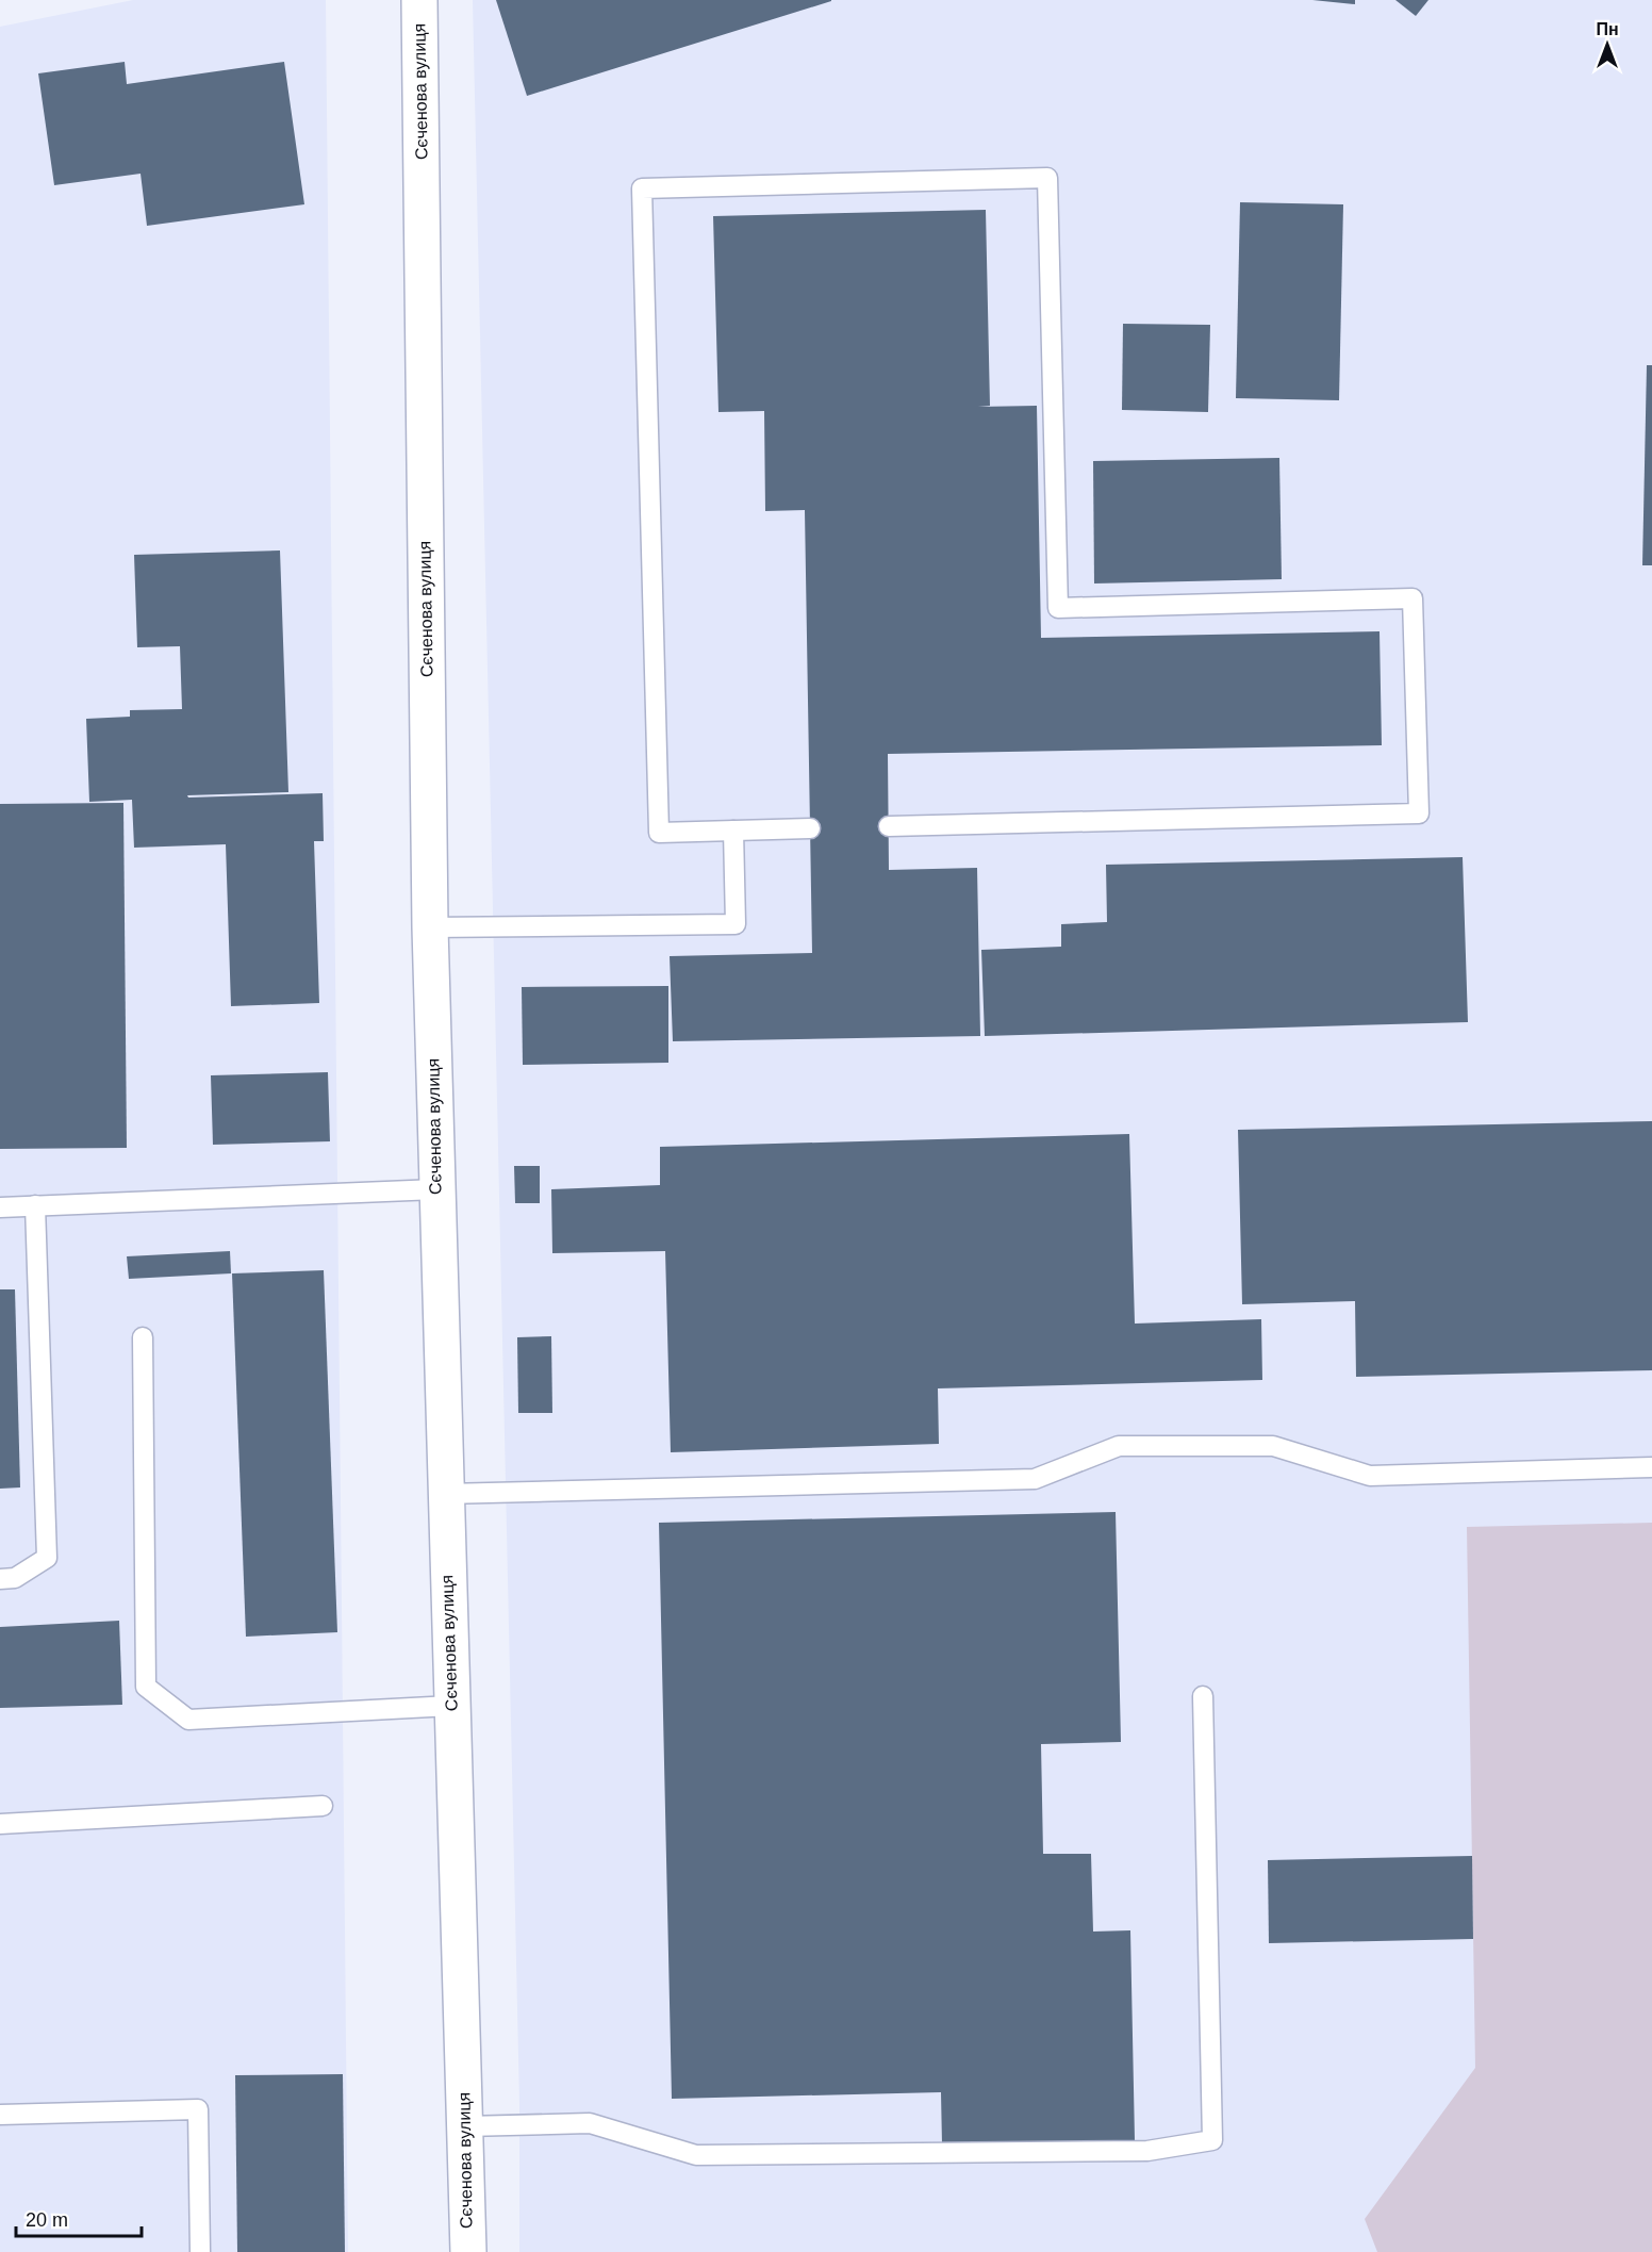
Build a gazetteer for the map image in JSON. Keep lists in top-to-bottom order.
{
  "streets": {
    "street": ["Сєченова вулиця"]
  },
  "scale_bar": "20 m",
  "north": "top"
}
